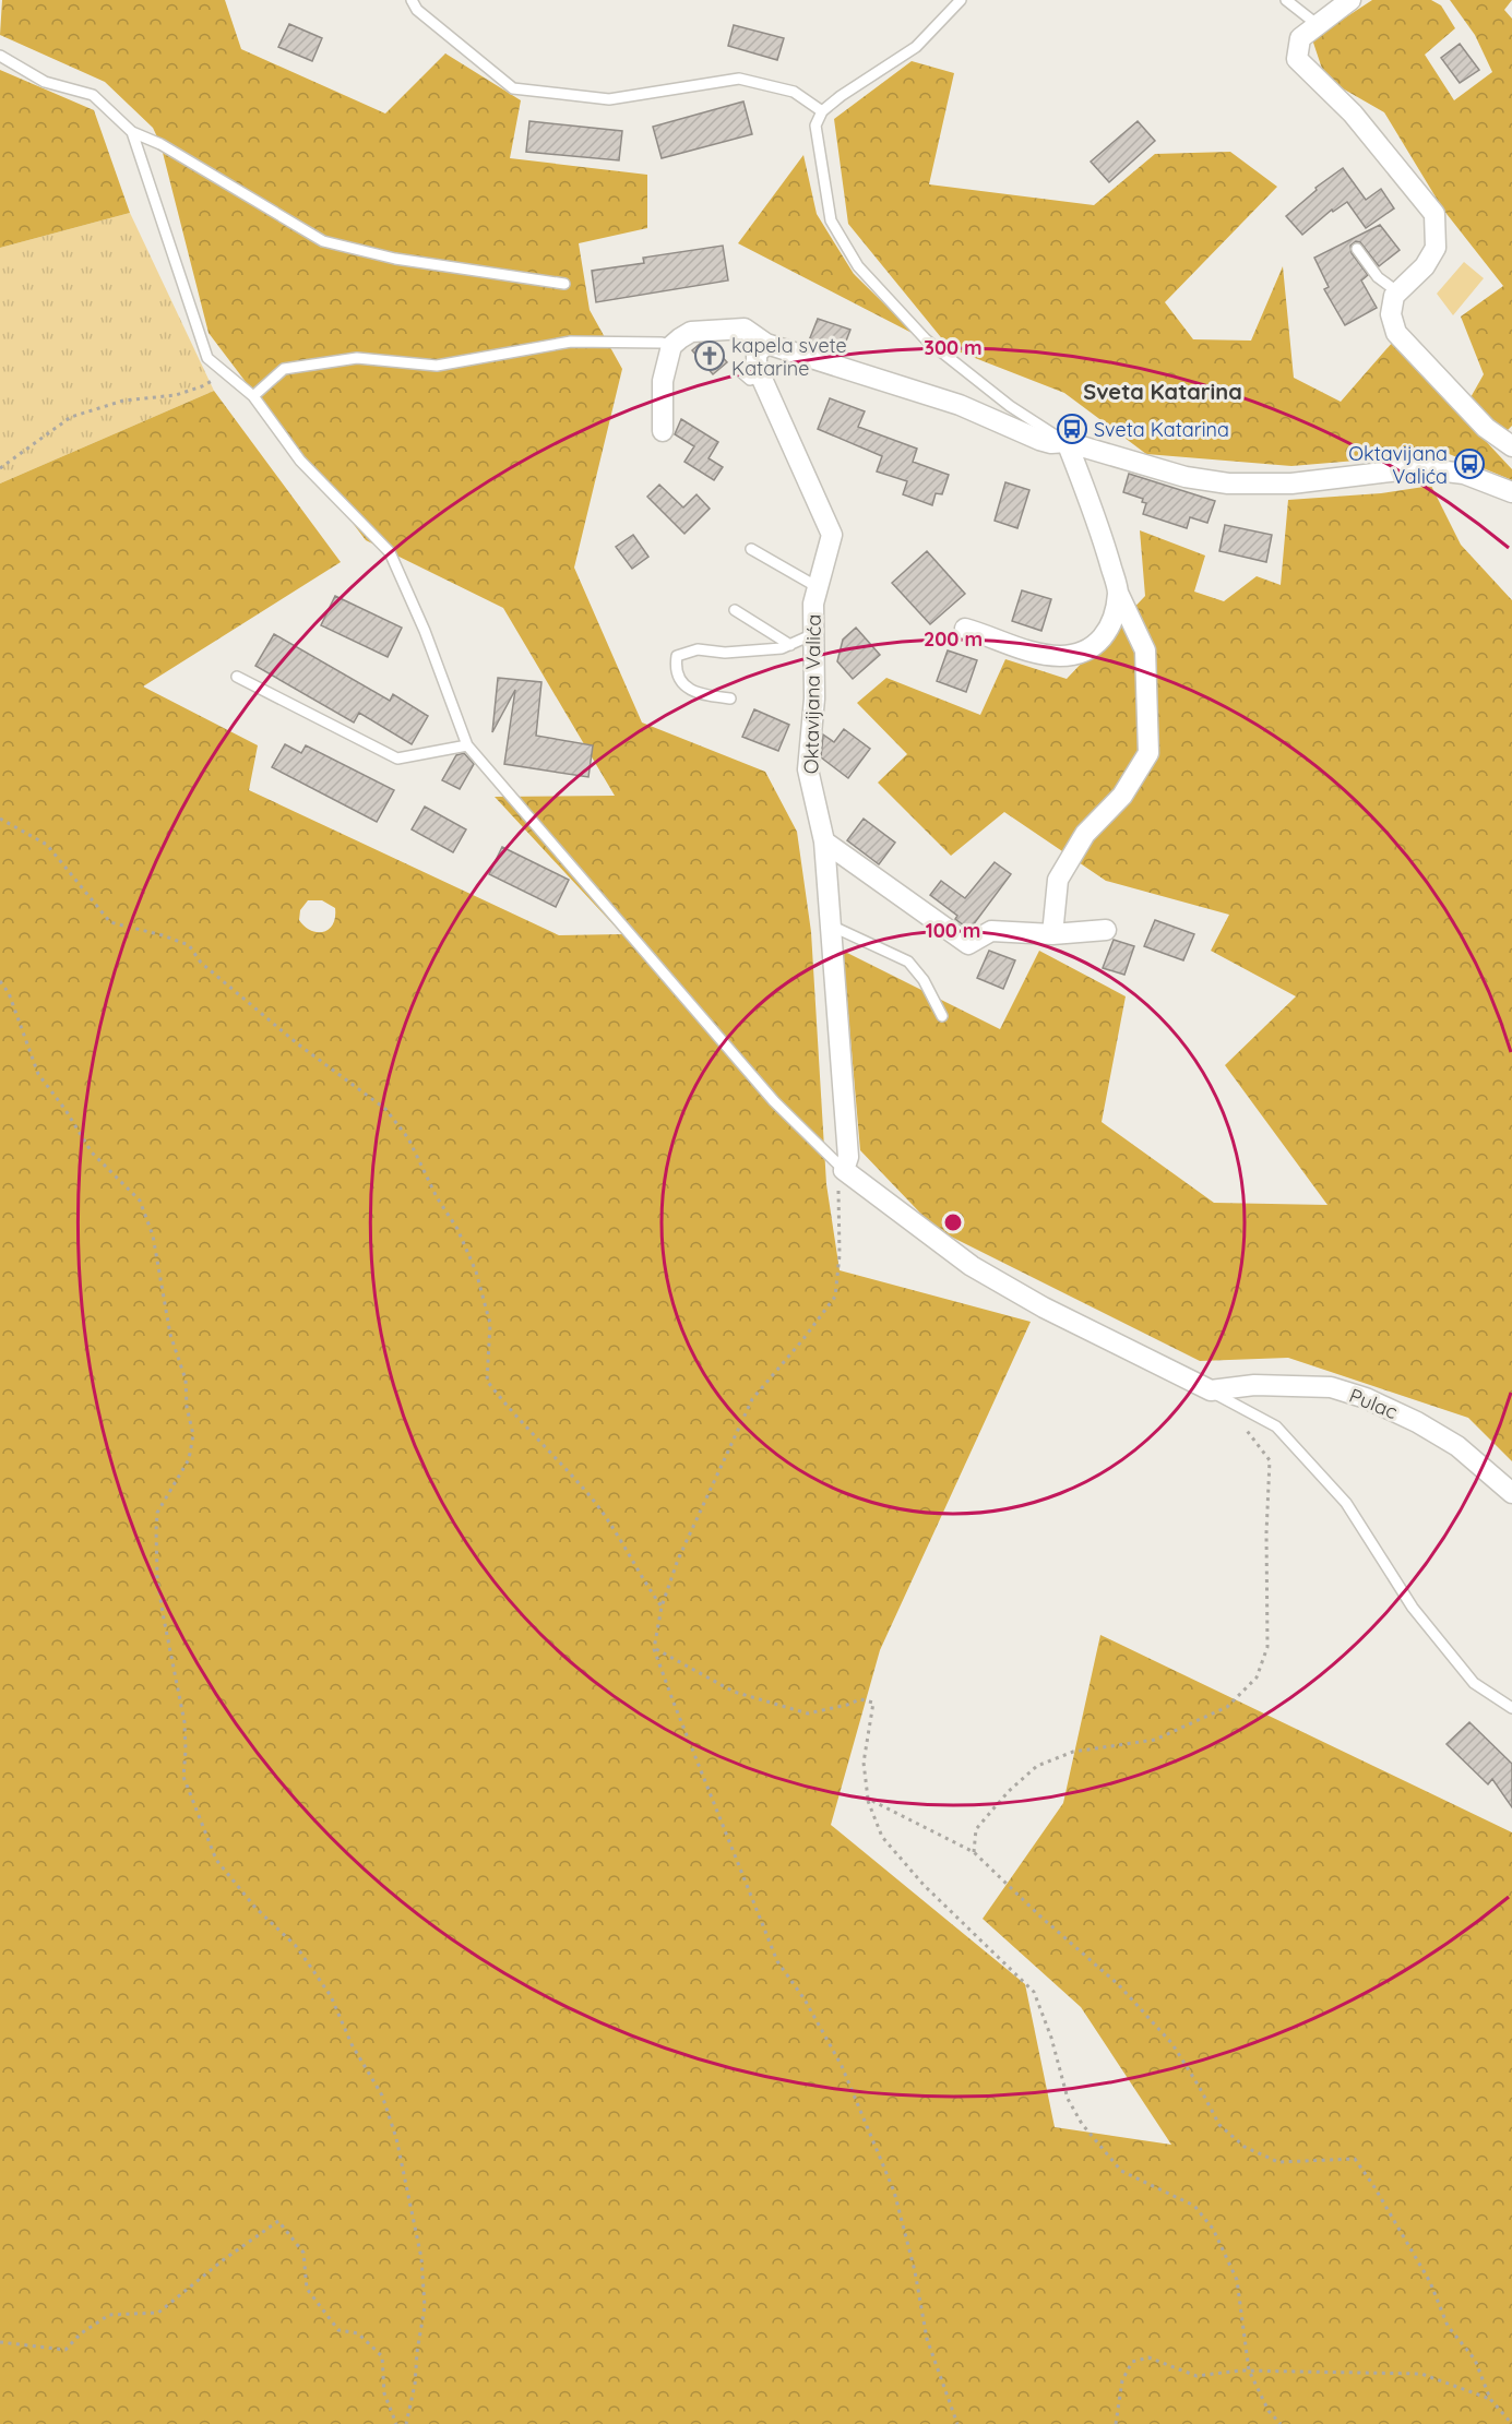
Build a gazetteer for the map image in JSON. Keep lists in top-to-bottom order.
{
  "streets": {
    "street": ["Oktavijana Valića", "Pulac"]
  },
  "districts": ["Sveta Katarina"],
  "places": {
    "church": ["kapela svete Katarine"],
    "bus stop": ["Sveta Katarina", "Oktavijana Valića"]
  },
  "rings": ["300 m", "200 m", "100 m"]
}
